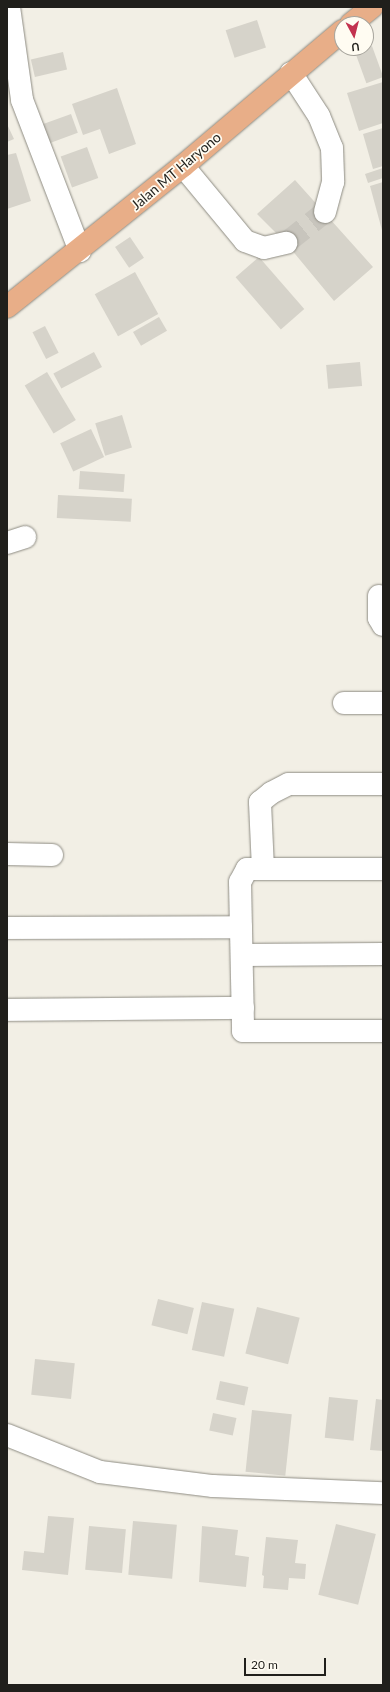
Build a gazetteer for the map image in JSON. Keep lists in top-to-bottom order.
{
  "streets": {
    "main road": ["Jalan MT Haryono"]
  },
  "scale_bar": "20 m",
  "north": "bottom"
}
